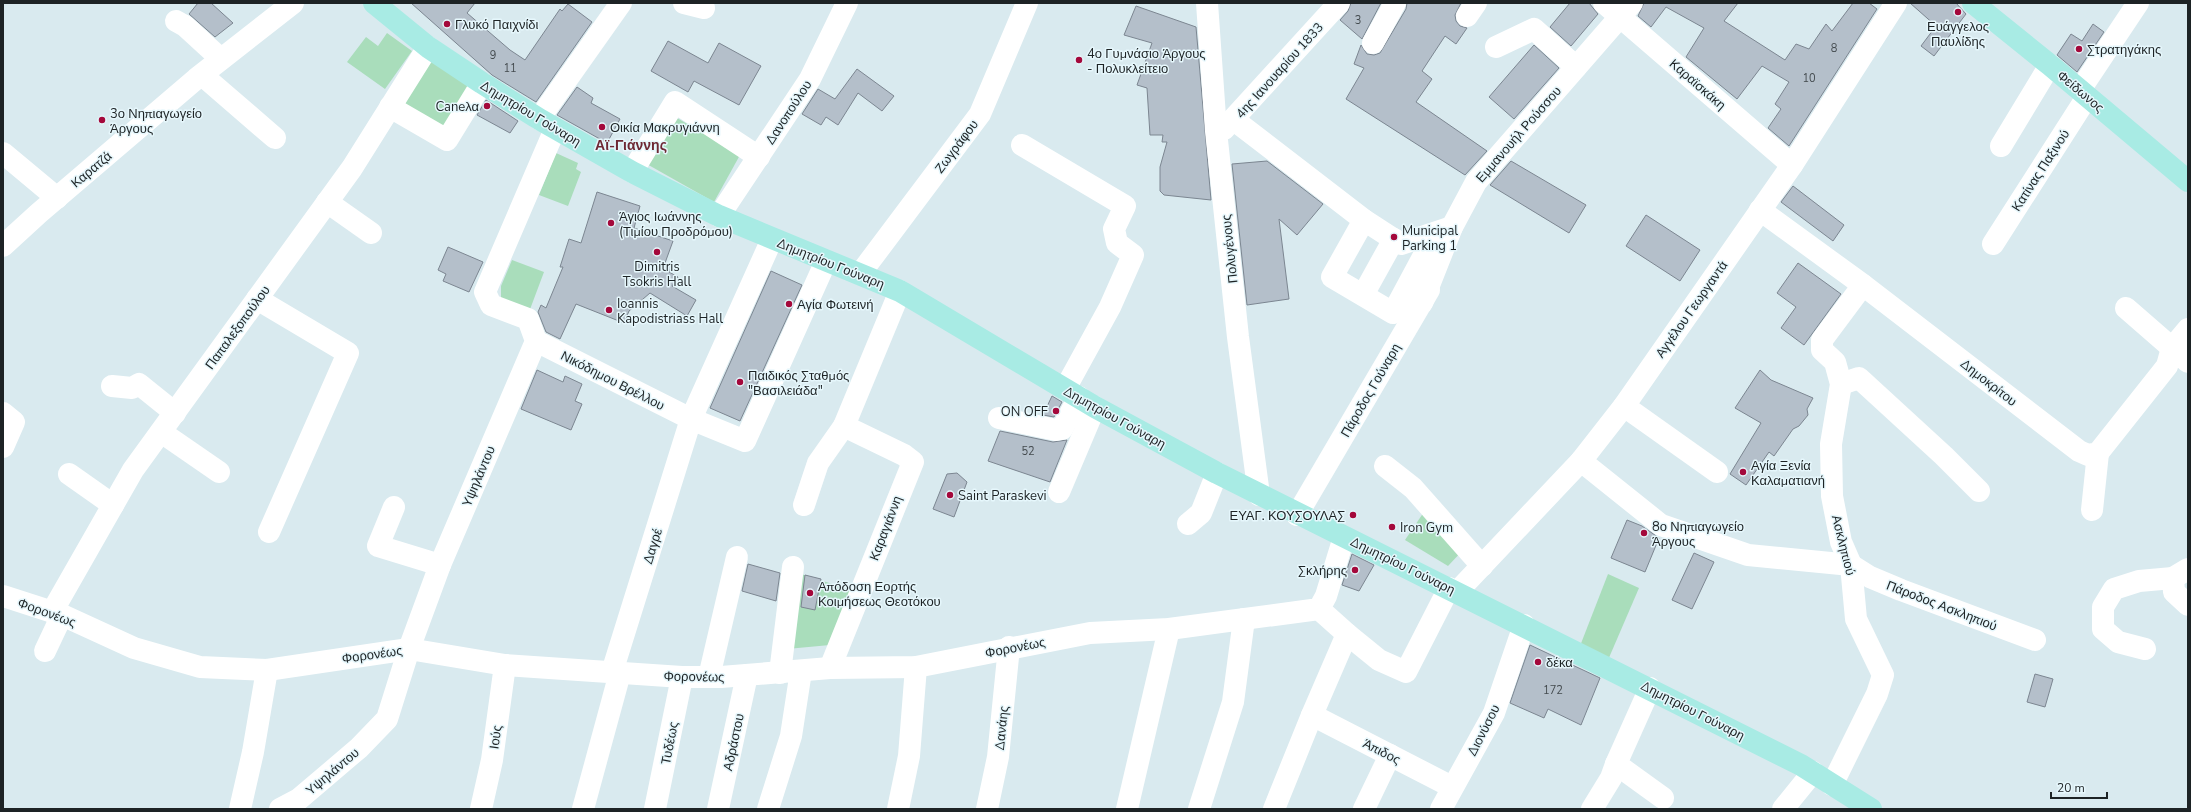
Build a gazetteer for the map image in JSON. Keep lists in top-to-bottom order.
{
  "streets": {
    "main road": ["Φείδωνος", "Δημητρίου Γούναρη"],
    "street": [
      "4ης Ιανουαρίου 1833",
      "Καραϊσκάκη",
      "Δανοπούλου",
      "Εμμανουήλ Ρούσσου",
      "Ζωγράφου",
      "Καρατζά",
      "Κατίνας Παξινού",
      "Πολυγένους",
      "Αγγέλου Γεωργαντά",
      "Παπαλεξοπούλου",
      "Νικόδημου Βρέλλου",
      "Δημοκρίτου",
      "Πάροδος Γούναρη",
      "Υψηλάντου",
      "Καραγιάννη",
      "Ασκληπιού",
      "Δαγρέ",
      "Πάροδος Ασκληπιού",
      "Φορονέως",
      "Δανάης",
      "Διονύσου",
      "Ιούς",
      "Αδράστου",
      "Τυδέως",
      "Άπιδος"
    ]
  },
  "crossings": [
    ["4ης Ιανουαρίου 1833", "Πολυγένους"],
    ["Καραϊσκάκη", "Εμμανουήλ Ρούσσου"],
    ["Καραϊσκάκη", "Αγγέλου Γεωργαντά"],
    ["Φείδωνος", "Κατίνας Παξινού"],
    ["Δανοπούλου", "Δημητρίου Γούναρη"],
    ["Δημητρίου Γούναρη", "Ζωγράφου"],
    ["Δημητρίου Γούναρη", "Πολυγένους"],
    ["Δημητρίου Γούναρη", "Αγγέλου Γεωργαντά"],
    ["Δημητρίου Γούναρη", "Παπαλεξοπούλου"],
    ["Δημητρίου Γούναρη", "Πάροδος Γούναρη"],
    ["Δημητρίου Γούναρη", "Ασκληπιού"],
    ["Δημητρίου Γούναρη", "Δαγρέ"],
    ["Δημητρίου Γούναρη", "Διονύσου"],
    ["Εμμανουήλ Ρούσσου", "Πάροδος Γούναρη"],
    ["Αγγέλου Γεωργαντά", "Δημοκρίτου"],
    ["Παπαλεξοπούλου", "Φορονέως"],
    ["Νικόδημου Βρέλλου", "Υψηλάντου"],
    ["Νικόδημου Βρέλλου", "Δαγρέ"],
    ["Δημοκρίτου", "Ασκληπιού"],
    ["Υψηλάντου", "Φορονέως"],
    ["Καραγιάννη", "Φορονέως"],
    ["Ασκληπιού", "Πάροδος Ασκληπιού"],
    ["Δαγρέ", "Φορονέως"],
    ["Φορονέως", "Δανάης"],
    ["Φορονέως", "Ιούς"],
    ["Φορονέως", "Αδράστου"],
    ["Φορονέως", "Τυδέως"],
    ["Διονύσου", "Άπιδος"]
  ],
  "districts": ["Αϊ-Γιάννης"],
  "places": [
    "Ευάγγελος Παυλίδης",
    "Γλυκό Παιχνίδι",
    "Στρατηγάκης",
    "4ο Γυμνάσιο Άργους - Πολυκλείτειο",
    "Caneλα",
    "3ο Νηπιαγωγείο Άργους",
    "Οικία Μακρυγιάννη",
    "Άγιος Ιωάννης (Τιμίου Προδρόμου)",
    "Municipal Parking 1",
    "Dimitris Tsokris Hall",
    "Αγία Φωτεινή",
    "Ioannis Kapodistriass Hall",
    "Παιδικός Σταθμός \"Βασιλειάδα\"",
    "ON OFF",
    "Αγία Ξενία Καλαματιανή",
    "Saint Paraskevi",
    "ΕΥΑΓ. ΚΟΥΣΟΥΛΑΣ",
    "Iron Gym",
    "8ο Νηπιαγωγείο Άργους",
    "Σκλήρης",
    "Απόδοση Εορτής Κοιμήσεως Θεοτόκου",
    "δέκα"
  ],
  "house_numbers": [
    "3",
    "8",
    "9",
    "11",
    "10",
    "52",
    "172"
  ],
  "scale_bar": "20 m"
}
